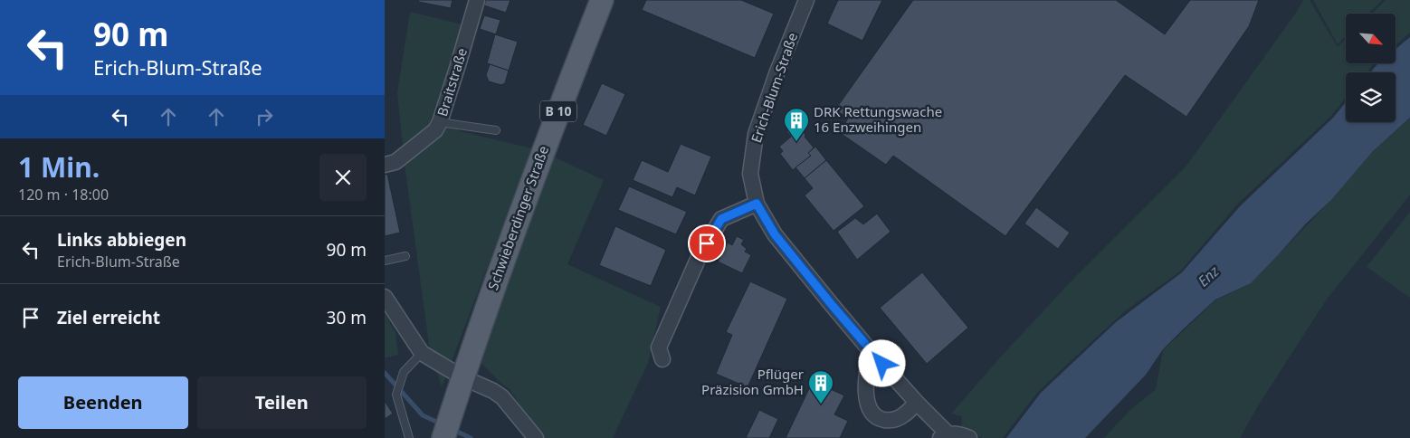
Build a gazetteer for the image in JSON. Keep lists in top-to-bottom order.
{
  "streets": {
    "main road": ["B 10", "Schwieberdinger Straße"],
    "street": ["Braitstraße", "Erich-Blum-Straße"]
  },
  "water": ["Enz"],
  "places": {
    "building": ["DRK Rettungswache 16 Enzweihingen", "Pflüger Präzision GmbH"]
  },
  "north": "bottom right",
  "page": {
    "turn": ["90 m", "Erich-Blum-Straße"],
    "heading": ["1 Min.", "120 m · 18:00"],
    "list": [
      {
        "name": "Links abbiegen",
        "note": "Erich-Blum-Straße",
        "value": "90 m"
      },
      {
        "name": "Ziel erreicht",
        "value": "30 m"
      }
    ],
    "buttons": ["Beenden", "Teilen"]
  }
}
